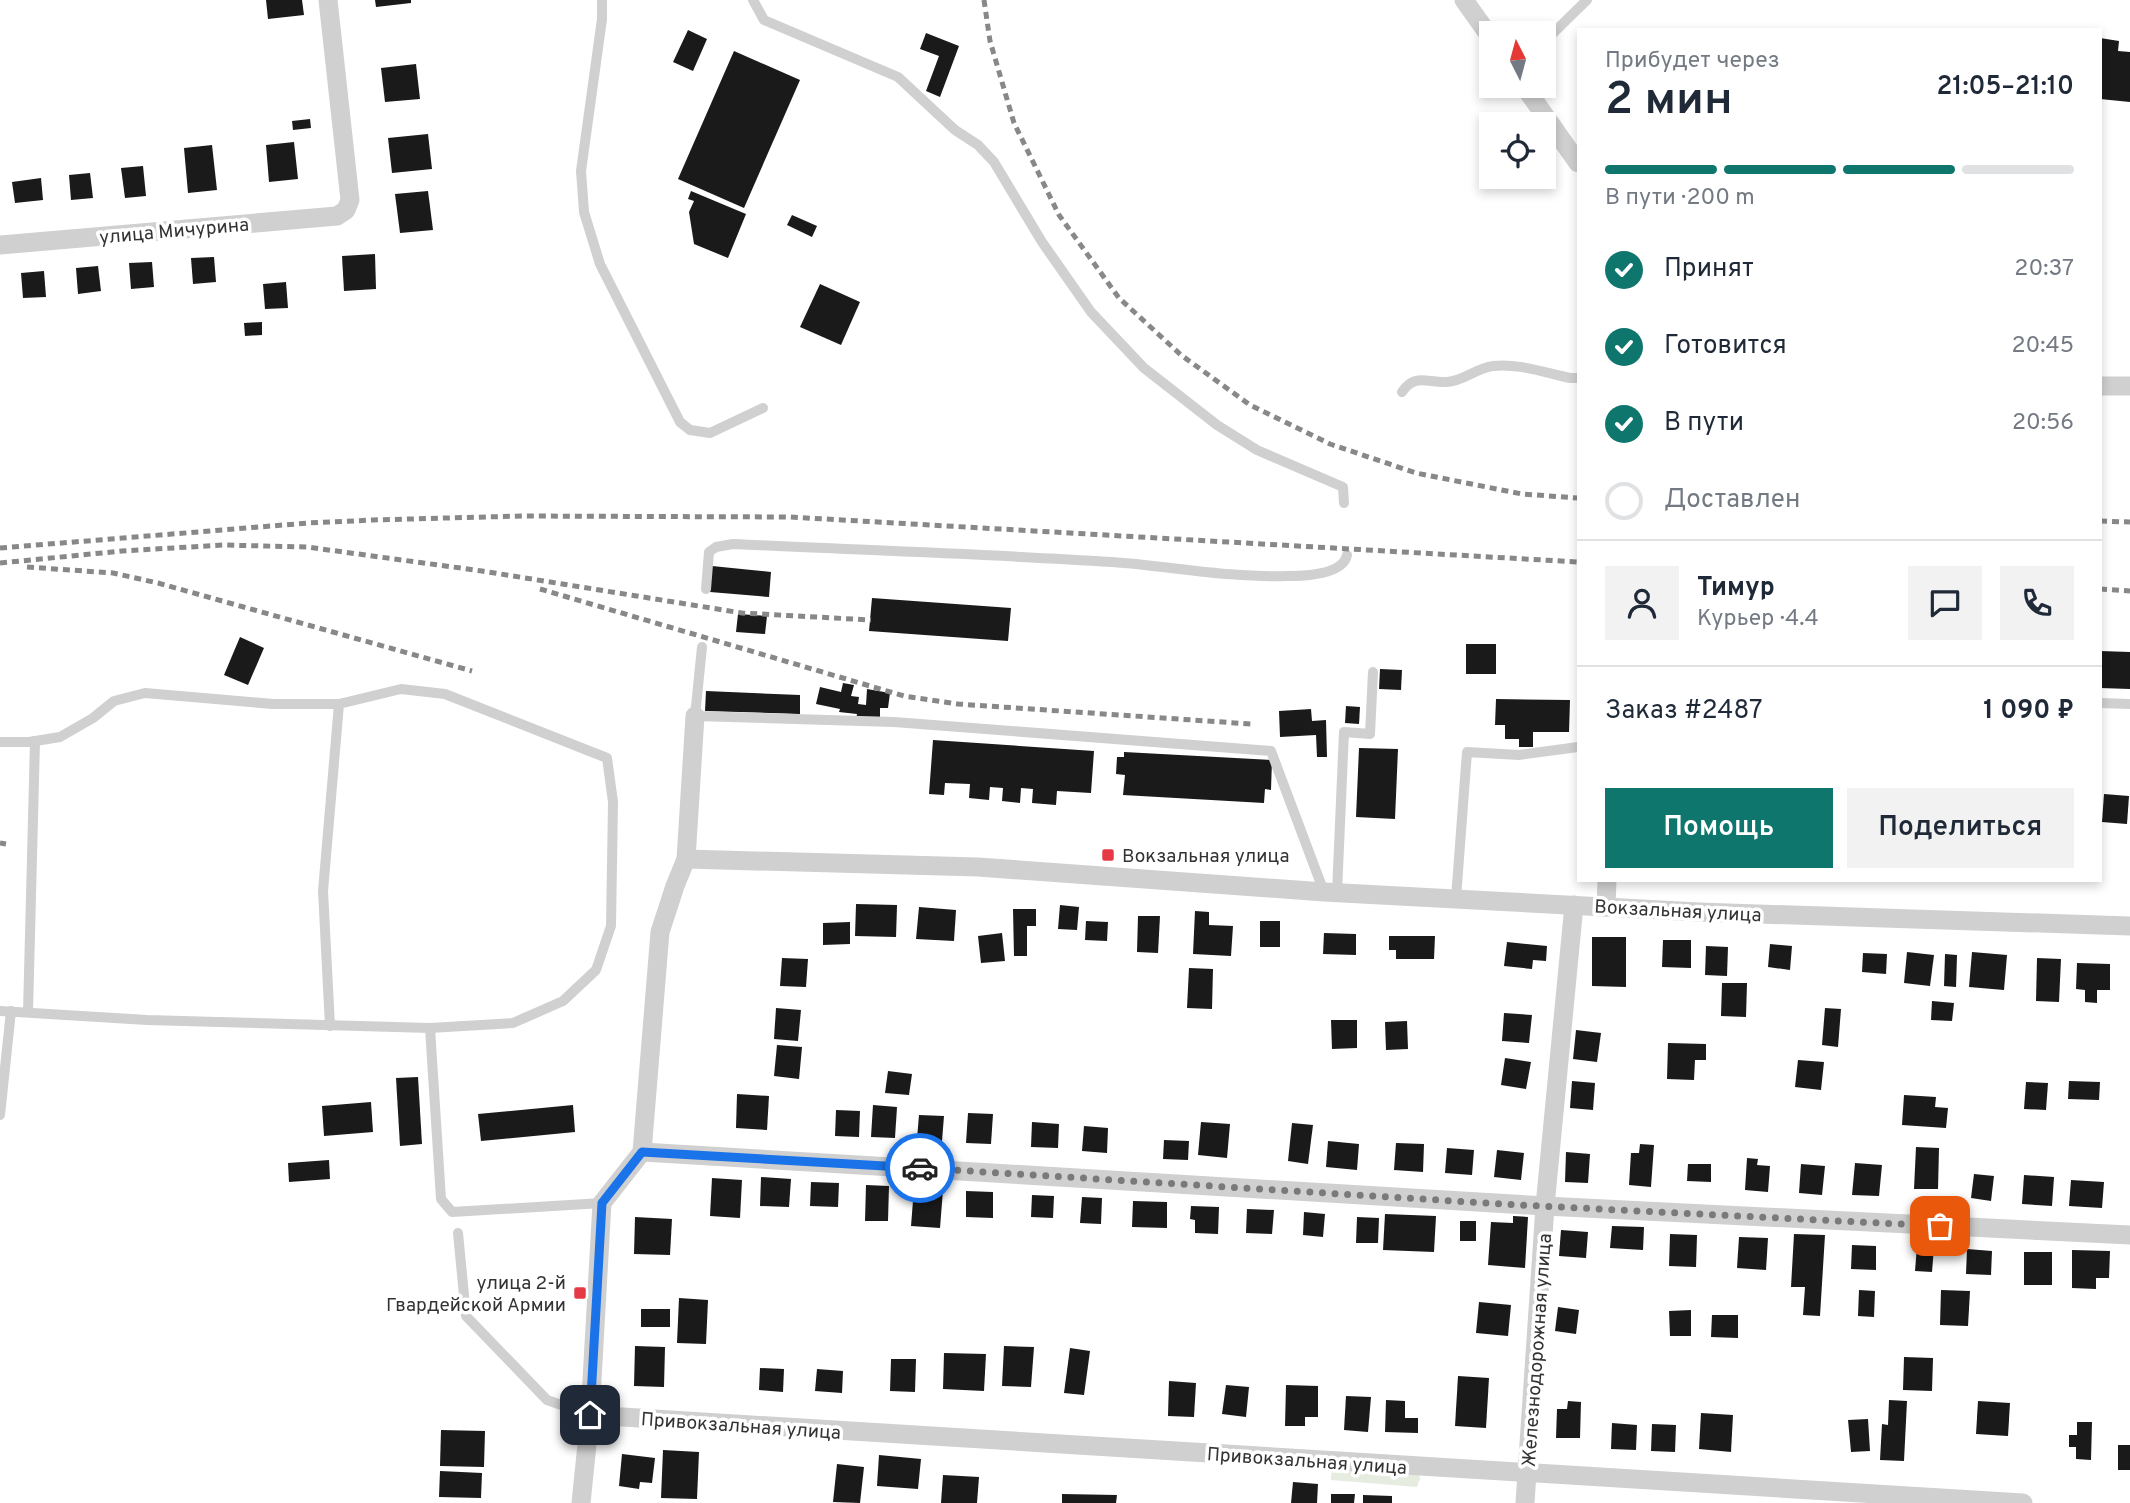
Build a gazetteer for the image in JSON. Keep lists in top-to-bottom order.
{
  "streets": {
    "street": [
      "улица Мичурина",
      "Вокзальная улица",
      "Железнодорожная улица",
      "Привокзальная улица"
    ]
  },
  "crossings": [
    ["Вокзальная улица", "Железнодорожная улица"],
    ["Железнодорожная улица", "Привокзальная улица"]
  ],
  "places": {
    "transit": ["Вокзальная улица", "улица 2-й Гвардейской Армии"]
  },
  "north": "top",
  "page": {
    "heading": ["2 мин", "Прибудет через", "21:05–21:10"],
    "panel": [
      "Тимур",
      "Курьер · 4.4",
      "Заказ #2487",
      "1 090 ₽"
    ],
    "bar": "В пути · 200 m",
    "list": [
      ["Принят", "20:37"],
      ["Готовится", "20:45"],
      ["В пути", "20:56"],
      "Доставлен"
    ],
    "buttons": ["Помощь", "Поделиться"]
  }
}
